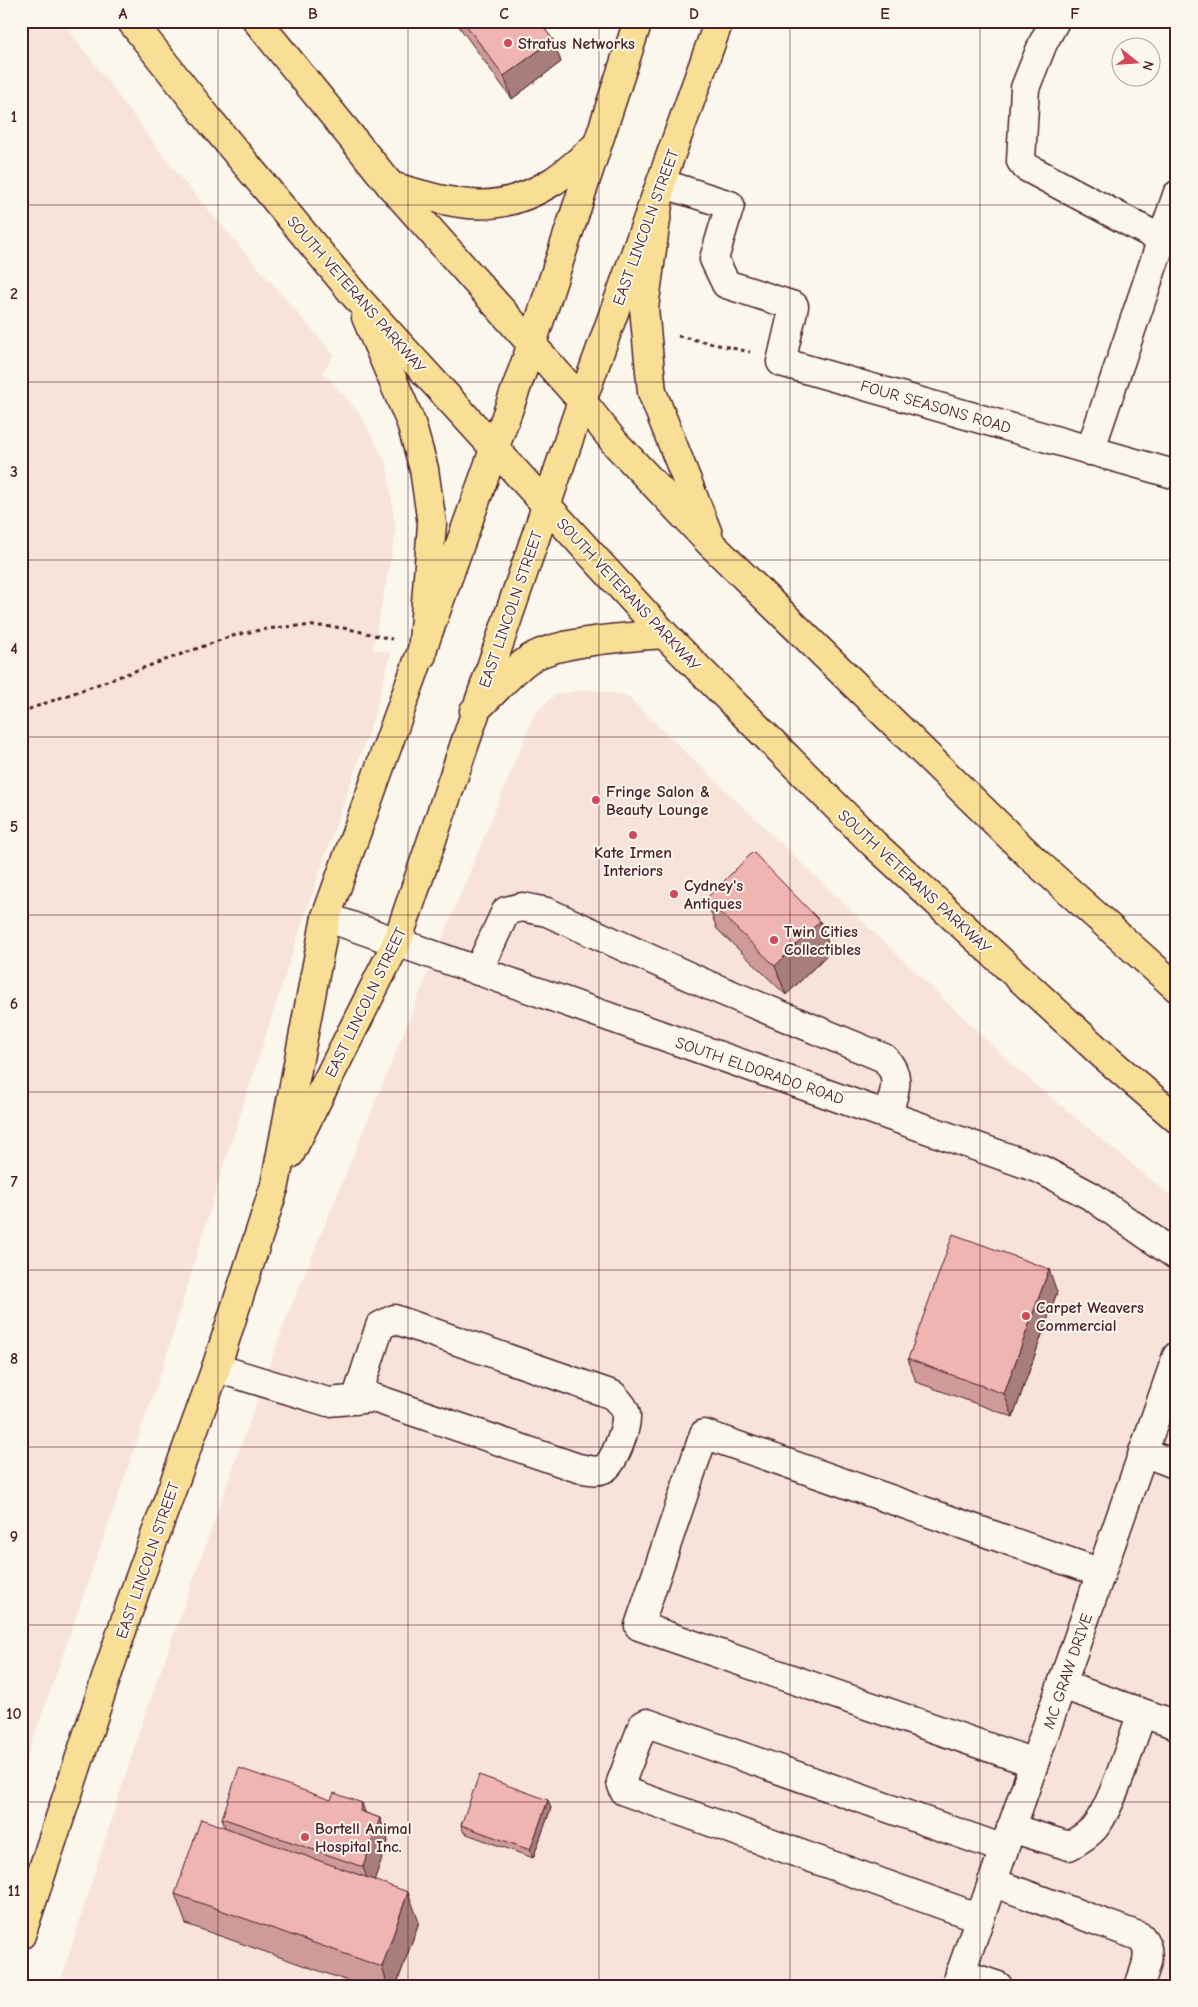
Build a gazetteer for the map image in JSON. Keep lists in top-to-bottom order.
{
  "streets": {
    "main road": ["EAST LINCOLN STREET", "SOUTH VETERANS PARKWAY"],
    "street": ["FOUR SEASONS ROAD", "SOUTH ELDORADO ROAD", "MC GRAW DRIVE"]
  },
  "crossings": [
    ["EAST LINCOLN STREET", "SOUTH VETERANS PARKWAY"],
    ["EAST LINCOLN STREET", "SOUTH ELDORADO ROAD"]
  ],
  "places": [
    "Stratus Networks",
    "Fringe Salon & Beauty Lounge",
    "Kate Irmen Interiors",
    "Cydney's Antiques",
    "Twin Cities Collectibles",
    "Carpet Weavers Commercial",
    "Bortell Animal Hospital Inc."
  ],
  "north": "right",
  "grid": {
    "columns": [
      "A",
      "B",
      "C",
      "D",
      "E",
      "F"
    ],
    "rows": [
      "1",
      "2",
      "3",
      "4",
      "5",
      "6",
      "7",
      "8",
      "9",
      "10",
      "11"
    ]
  }
}
